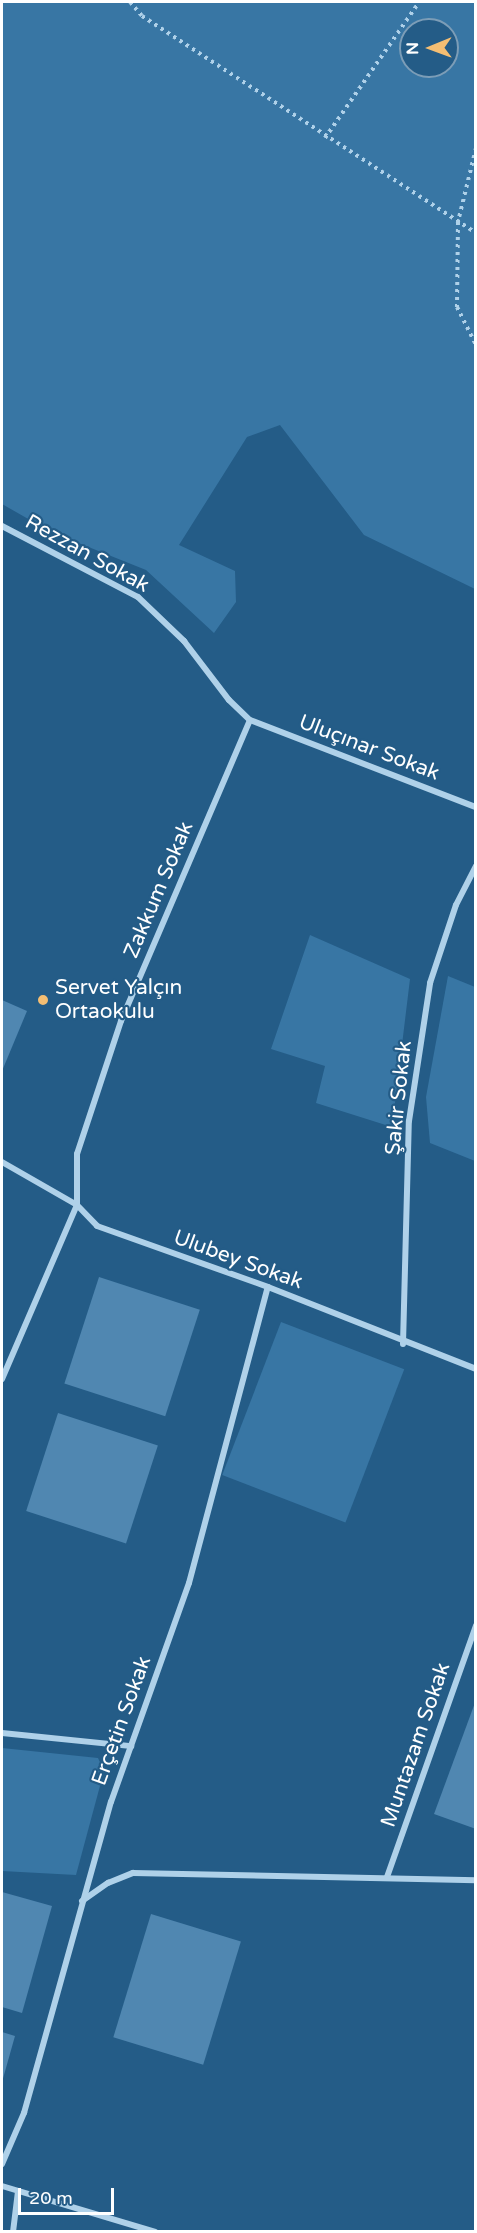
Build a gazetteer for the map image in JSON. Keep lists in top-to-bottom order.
{
  "streets": {
    "street": [
      "Rezzan Sokak",
      "Uluçınar Sokak",
      "Zakkum Sokak",
      "Şakir Sokak",
      "Ulubey Sokak",
      "Erçetin Sokak",
      "Muntazam Sokak"
    ]
  },
  "crossings": [
    ["Rezzan Sokak", "Uluçınar Sokak"],
    ["Rezzan Sokak", "Zakkum Sokak"],
    ["Uluçınar Sokak", "Zakkum Sokak"],
    ["Zakkum Sokak", "Ulubey Sokak"],
    ["Şakir Sokak", "Ulubey Sokak"],
    ["Ulubey Sokak", "Erçetin Sokak"]
  ],
  "places": ["Servet Yalçın Ortaokulu"],
  "scale_bar": "20 m",
  "north": "left"
}
